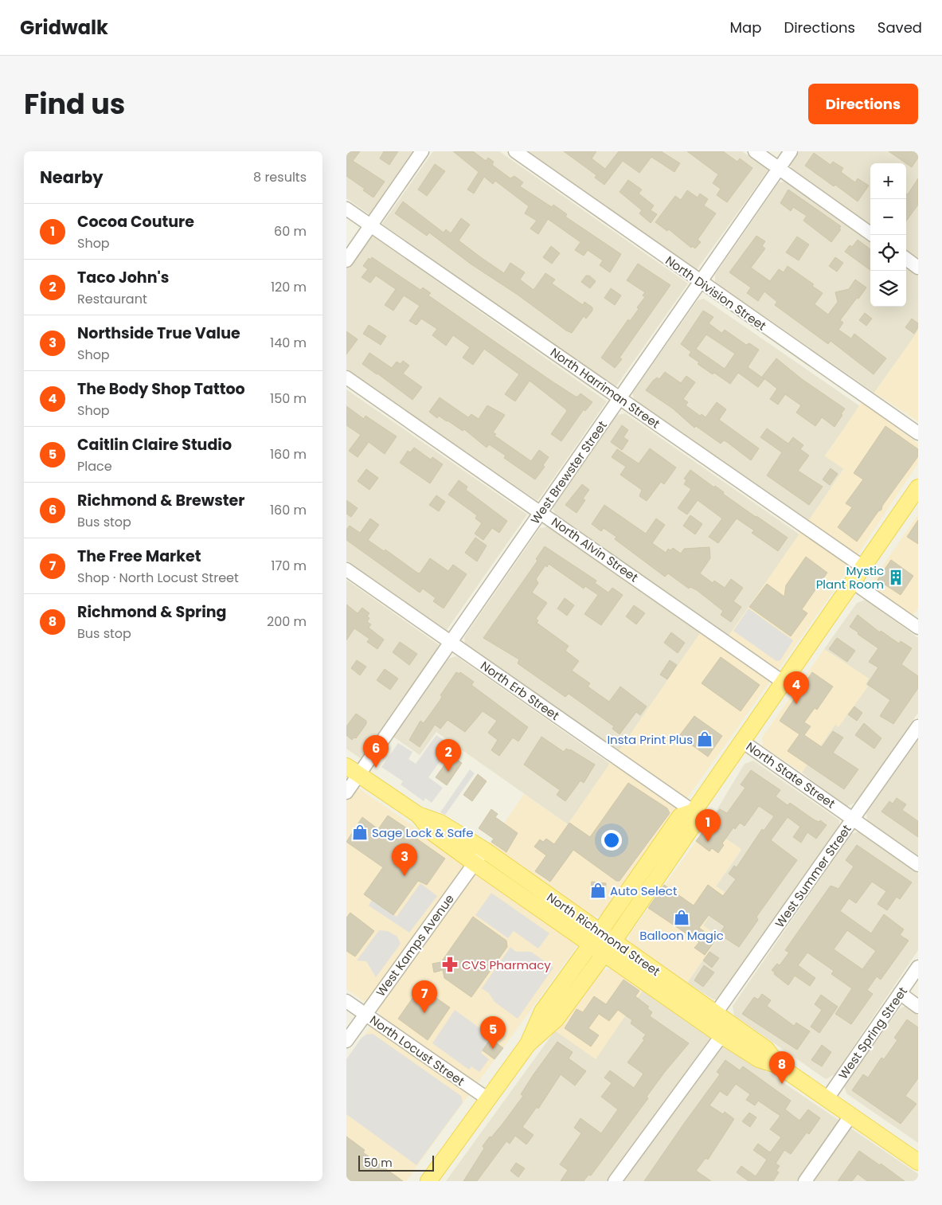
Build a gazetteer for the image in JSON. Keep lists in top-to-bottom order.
{
  "streets": {
    "main road": ["North Richmond Street"],
    "street": [
      "North Division Street",
      "North Harriman Street",
      "West Brewster Street",
      "North Alvin Street",
      "North Erb Street",
      "North State Street",
      "West Summer Street",
      "West Kamps Avenue",
      "West Spring Street",
      "North Locust Street"
    ]
  },
  "crossings": [
    ["North Division Street", "West Brewster Street"],
    ["North Harriman Street", "West Brewster Street"],
    ["West Brewster Street", "North Alvin Street"],
    ["West Brewster Street", "North Erb Street"],
    ["West Brewster Street", "North Richmond Street"],
    ["North State Street", "West Summer Street"],
    ["West Summer Street", "North Richmond Street"],
    ["North Richmond Street", "West Kamps Avenue"],
    ["North Richmond Street", "West Spring Street"],
    ["West Kamps Avenue", "North Locust Street"]
  ],
  "places": {
    "building": ["Mystic Plant Room"],
    "shop": [
      "Insta Print Plus",
      "Sage Lock & Safe",
      "Auto Select",
      "Balloon Magic"
    ],
    "pharmacy": ["CVS Pharmacy"]
  },
  "scale_bar": "50 m",
  "page": {
    "header": "Gridwalk",
    "nav": ["Map", "Directions", "Saved"],
    "title": "Find us",
    "buttons": "Directions",
    "heading": ["Nearby", "8 results"],
    "map_buttons": ["+", "−"],
    "list": [
      {
        "mark": "1",
        "name": "Cocoa Couture",
        "note": "Shop",
        "value": "60 m"
      },
      {
        "mark": "2",
        "name": "Taco John's",
        "note": "Restaurant",
        "value": "120 m"
      },
      {
        "mark": "3",
        "name": "Northside True Value",
        "note": "Shop",
        "value": "140 m"
      },
      {
        "mark": "4",
        "name": "The Body Shop Tattoo",
        "note": "Shop",
        "value": "150 m"
      },
      {
        "mark": "5",
        "name": "Caitlin Claire Studio",
        "note": "Place",
        "value": "160 m"
      },
      {
        "mark": "6",
        "name": "Richmond & Brewster",
        "note": "Bus stop",
        "value": "160 m"
      },
      {
        "mark": "7",
        "name": "The Free Market",
        "note": "Shop · North Locust Street",
        "value": "170 m"
      },
      {
        "mark": "8",
        "name": "Richmond & Spring",
        "note": "Bus stop",
        "value": "200 m"
      }
    ],
    "pins": [
      "4",
      "6",
      "2",
      "1",
      "3",
      "7",
      "5",
      "8"
    ],
    "scale": "50 m"
  }
}
